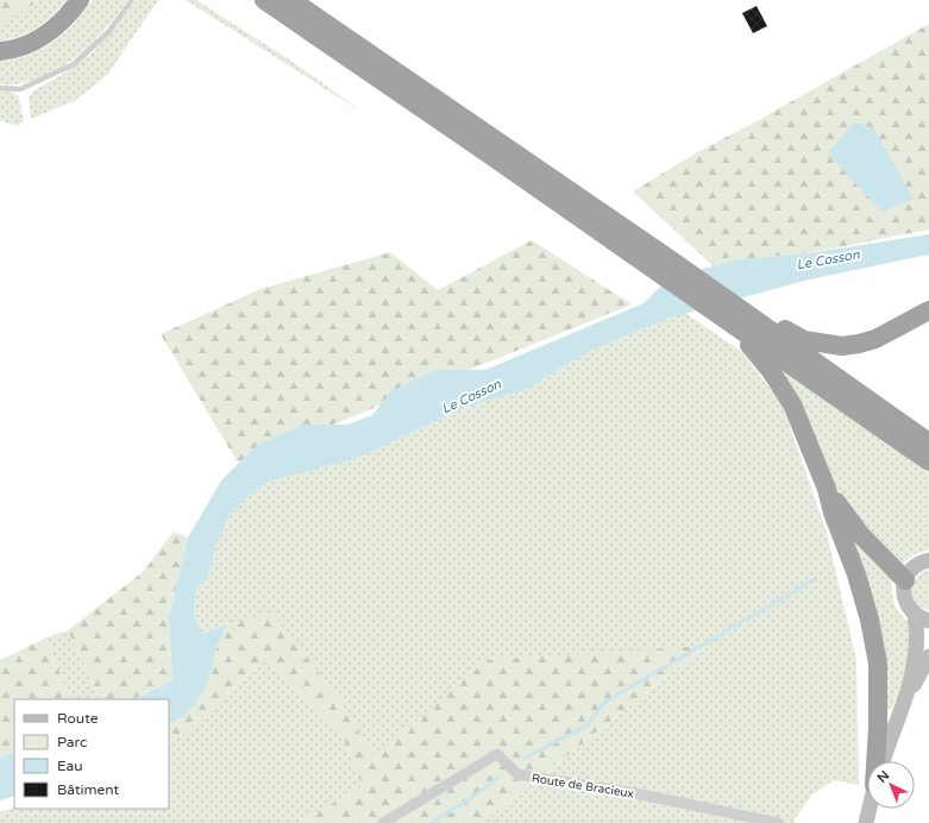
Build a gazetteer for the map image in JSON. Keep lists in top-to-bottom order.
{
  "streets": {
    "street": ["Route de Bracieux"]
  },
  "water": ["Le Cosson"],
  "legend": [
    "Route",
    "Parc",
    "Eau",
    "Bâtiment"
  ],
  "north": "top left"
}
